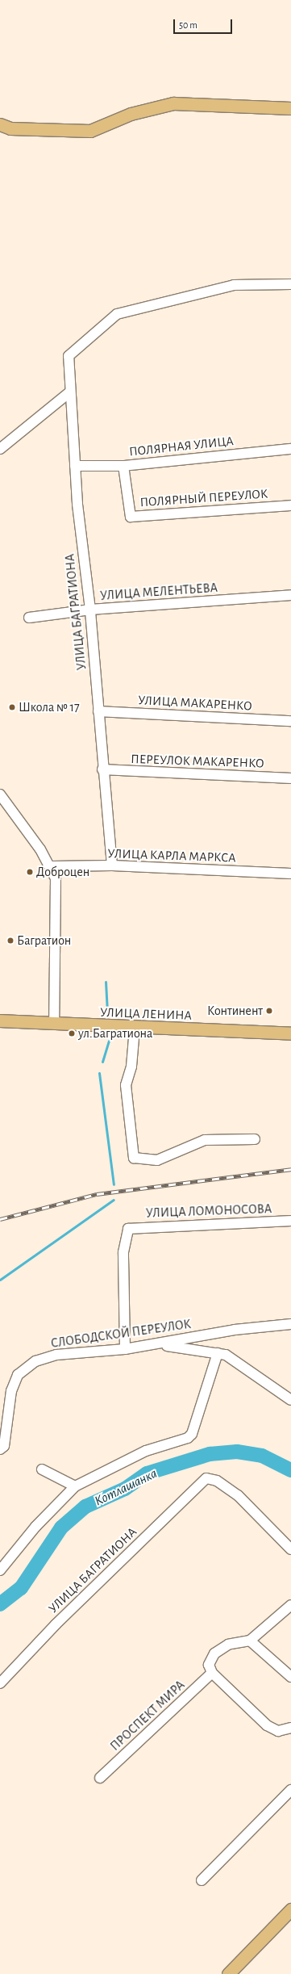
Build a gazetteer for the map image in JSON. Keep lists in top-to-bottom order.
{
  "streets": {
    "main road": ["УЛИЦА ЛЕНИНА"],
    "street": [
      "ПОЛЯРНАЯ УЛИЦА",
      "ПОЛЯРНЫЙ ПЕРЕУЛОК",
      "УЛИЦА МЕЛЕНТЬЕВА",
      "УЛИЦА БАГРАТИОНА",
      "УЛИЦА МАКАРЕНКО",
      "ПЕРЕУЛОК МАКАРЕНКО",
      "УЛИЦА КАРЛА МАРКСА",
      "УЛИЦА ЛОМОНОСОВА",
      "СЛОБОДСКОЙ ПЕРЕУЛОК",
      "ПРОСПЕКТ МИРА"
    ]
  },
  "crossings": [
    ["ПОЛЯРНАЯ УЛИЦА", "ПОЛЯРНЫЙ ПЕРЕУЛОК"],
    ["ПОЛЯРНАЯ УЛИЦА", "УЛИЦА БАГРАТИОНА"],
    ["УЛИЦА МЕЛЕНТЬЕВА", "УЛИЦА БАГРАТИОНА"],
    ["УЛИЦА БАГРАТИОНА", "УЛИЦА МАКАРЕНКО"],
    ["УЛИЦА БАГРАТИОНА", "ПЕРЕУЛОК МАКАРЕНКО"],
    ["УЛИЦА БАГРАТИОНА", "УЛИЦА КАРЛА МАРКСА"],
    ["УЛИЦА ЛОМОНОСОВА", "СЛОБОДСКОЙ ПЕРЕУЛОК"]
  ],
  "water": ["Котлашанка"],
  "places": [
    "Школа № 17",
    "Доброцен",
    "Багратион",
    "Континент",
    "ул.Багратиона"
  ],
  "scale_bar": "50 m"
}
